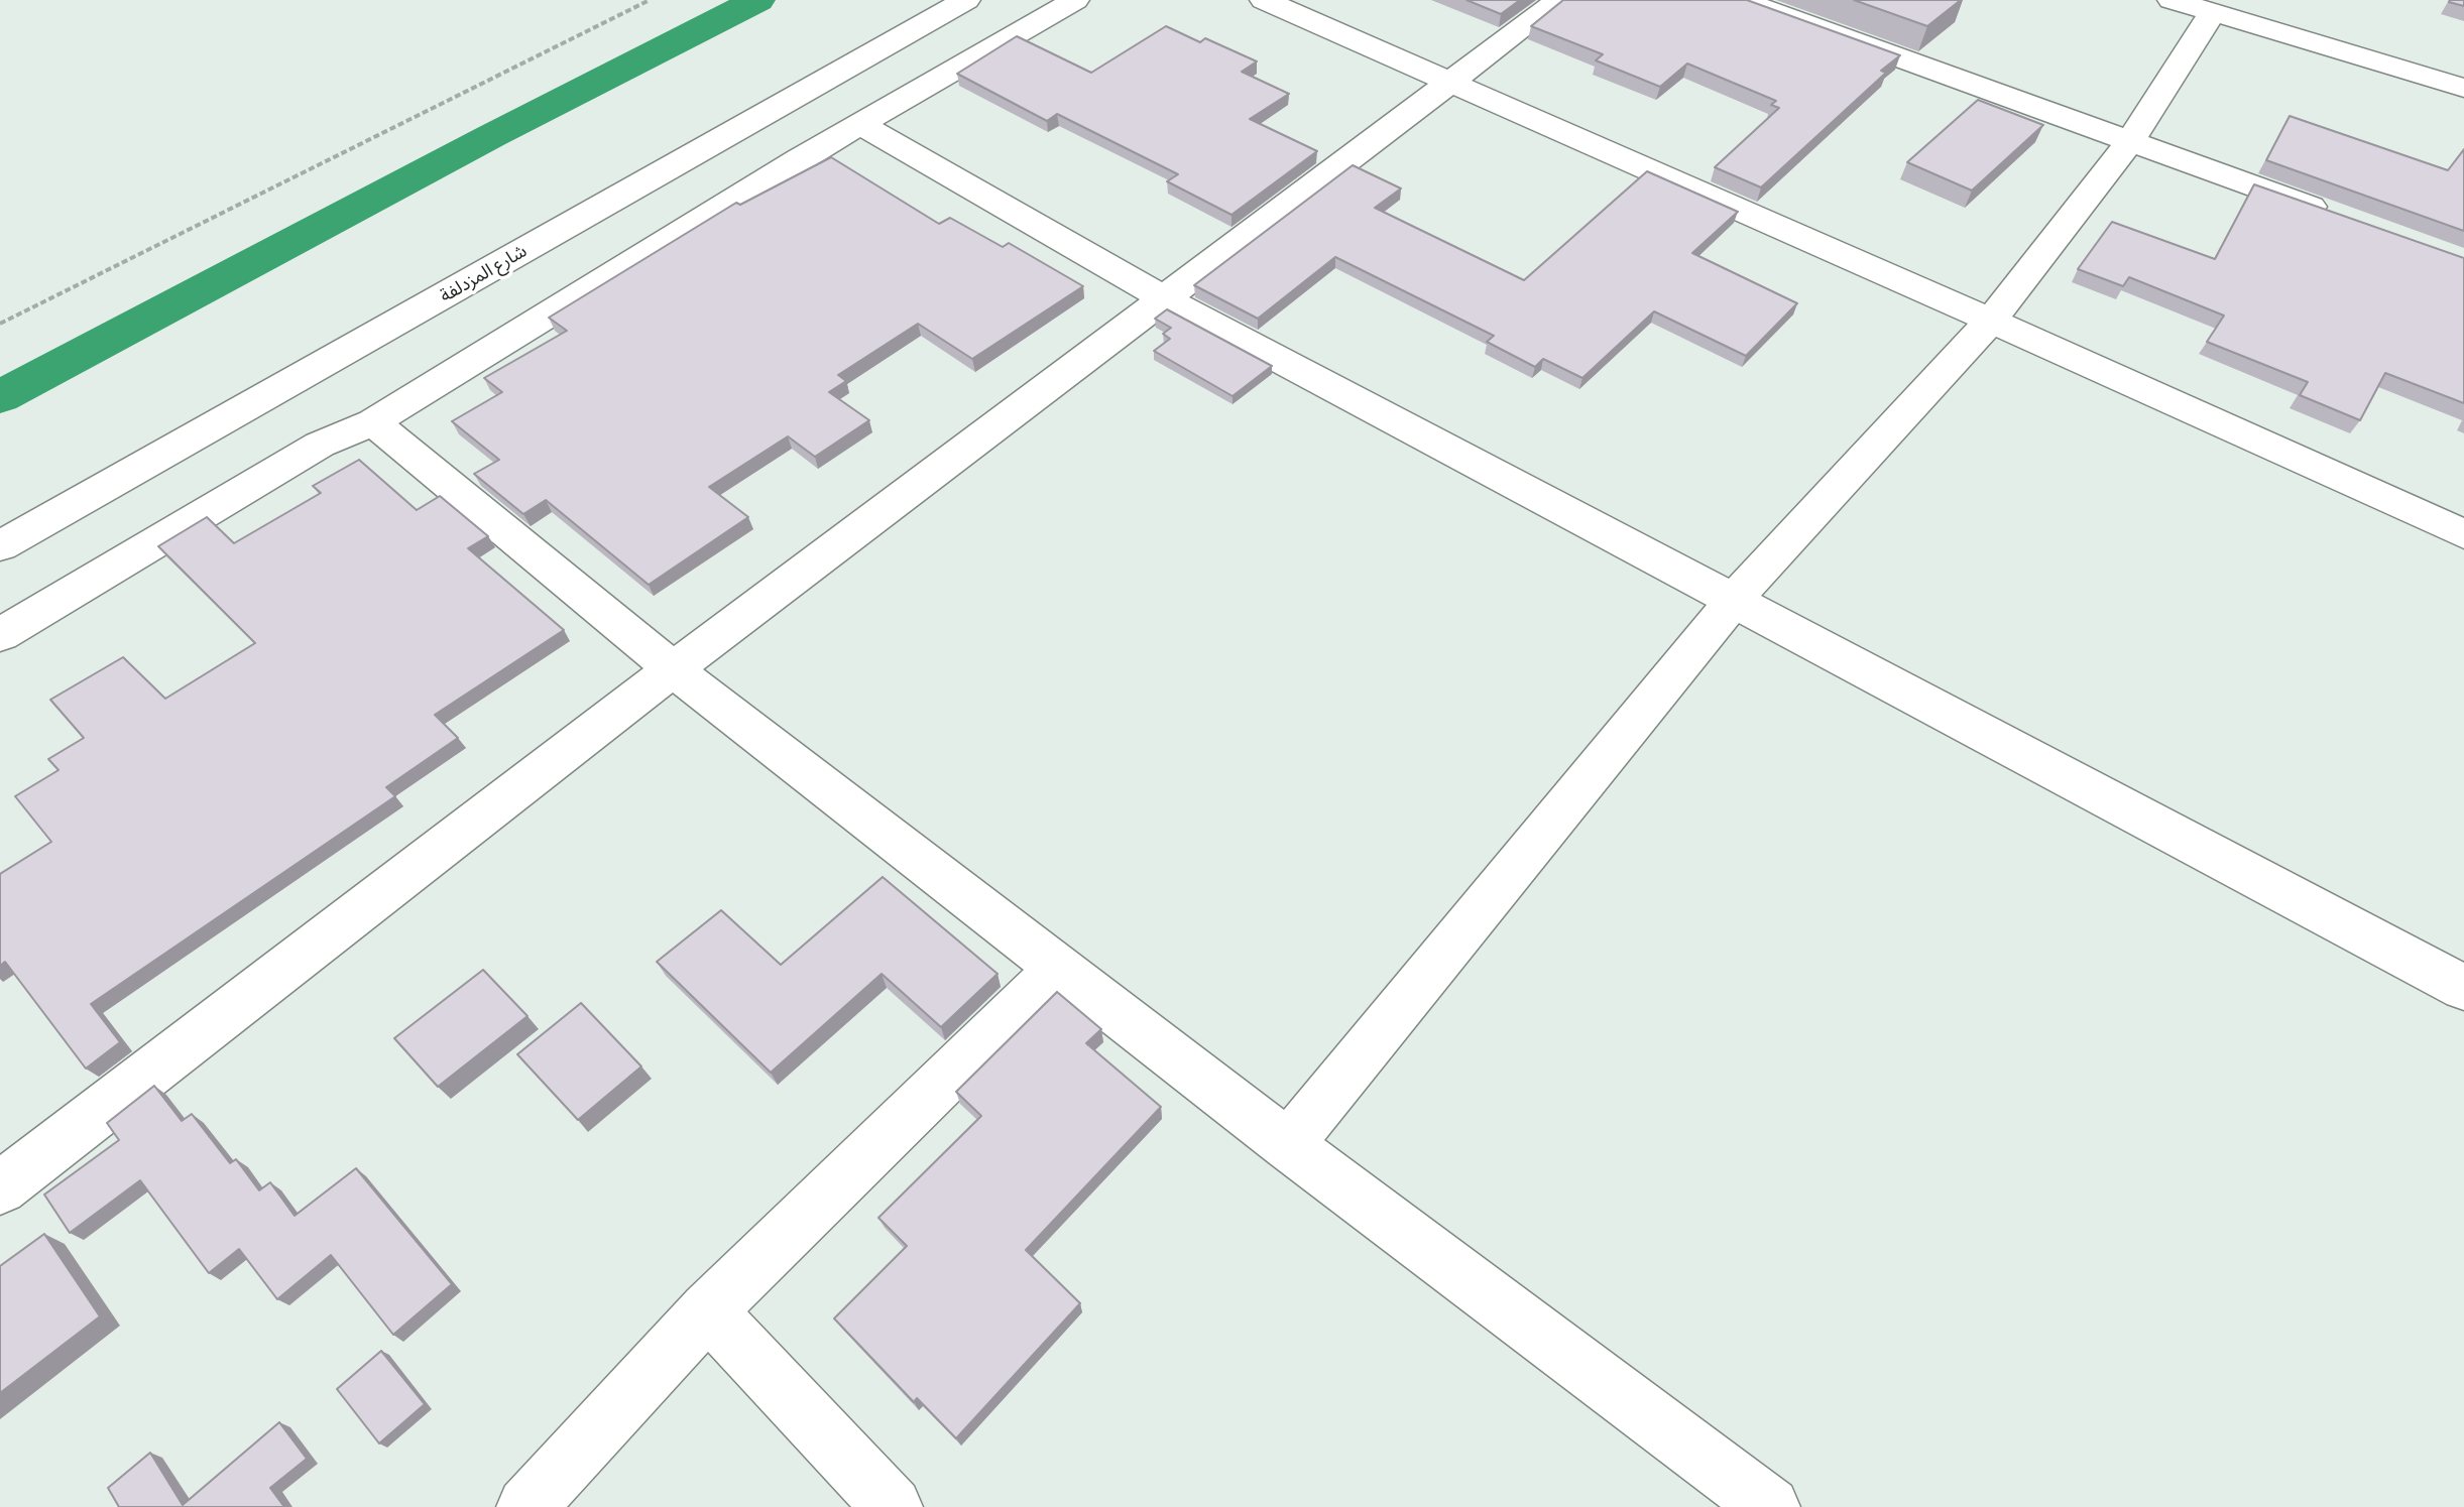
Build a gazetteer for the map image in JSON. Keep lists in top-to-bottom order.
{
  "streets": {
    "street": ["شارع المزدلفة"]
  }
}
